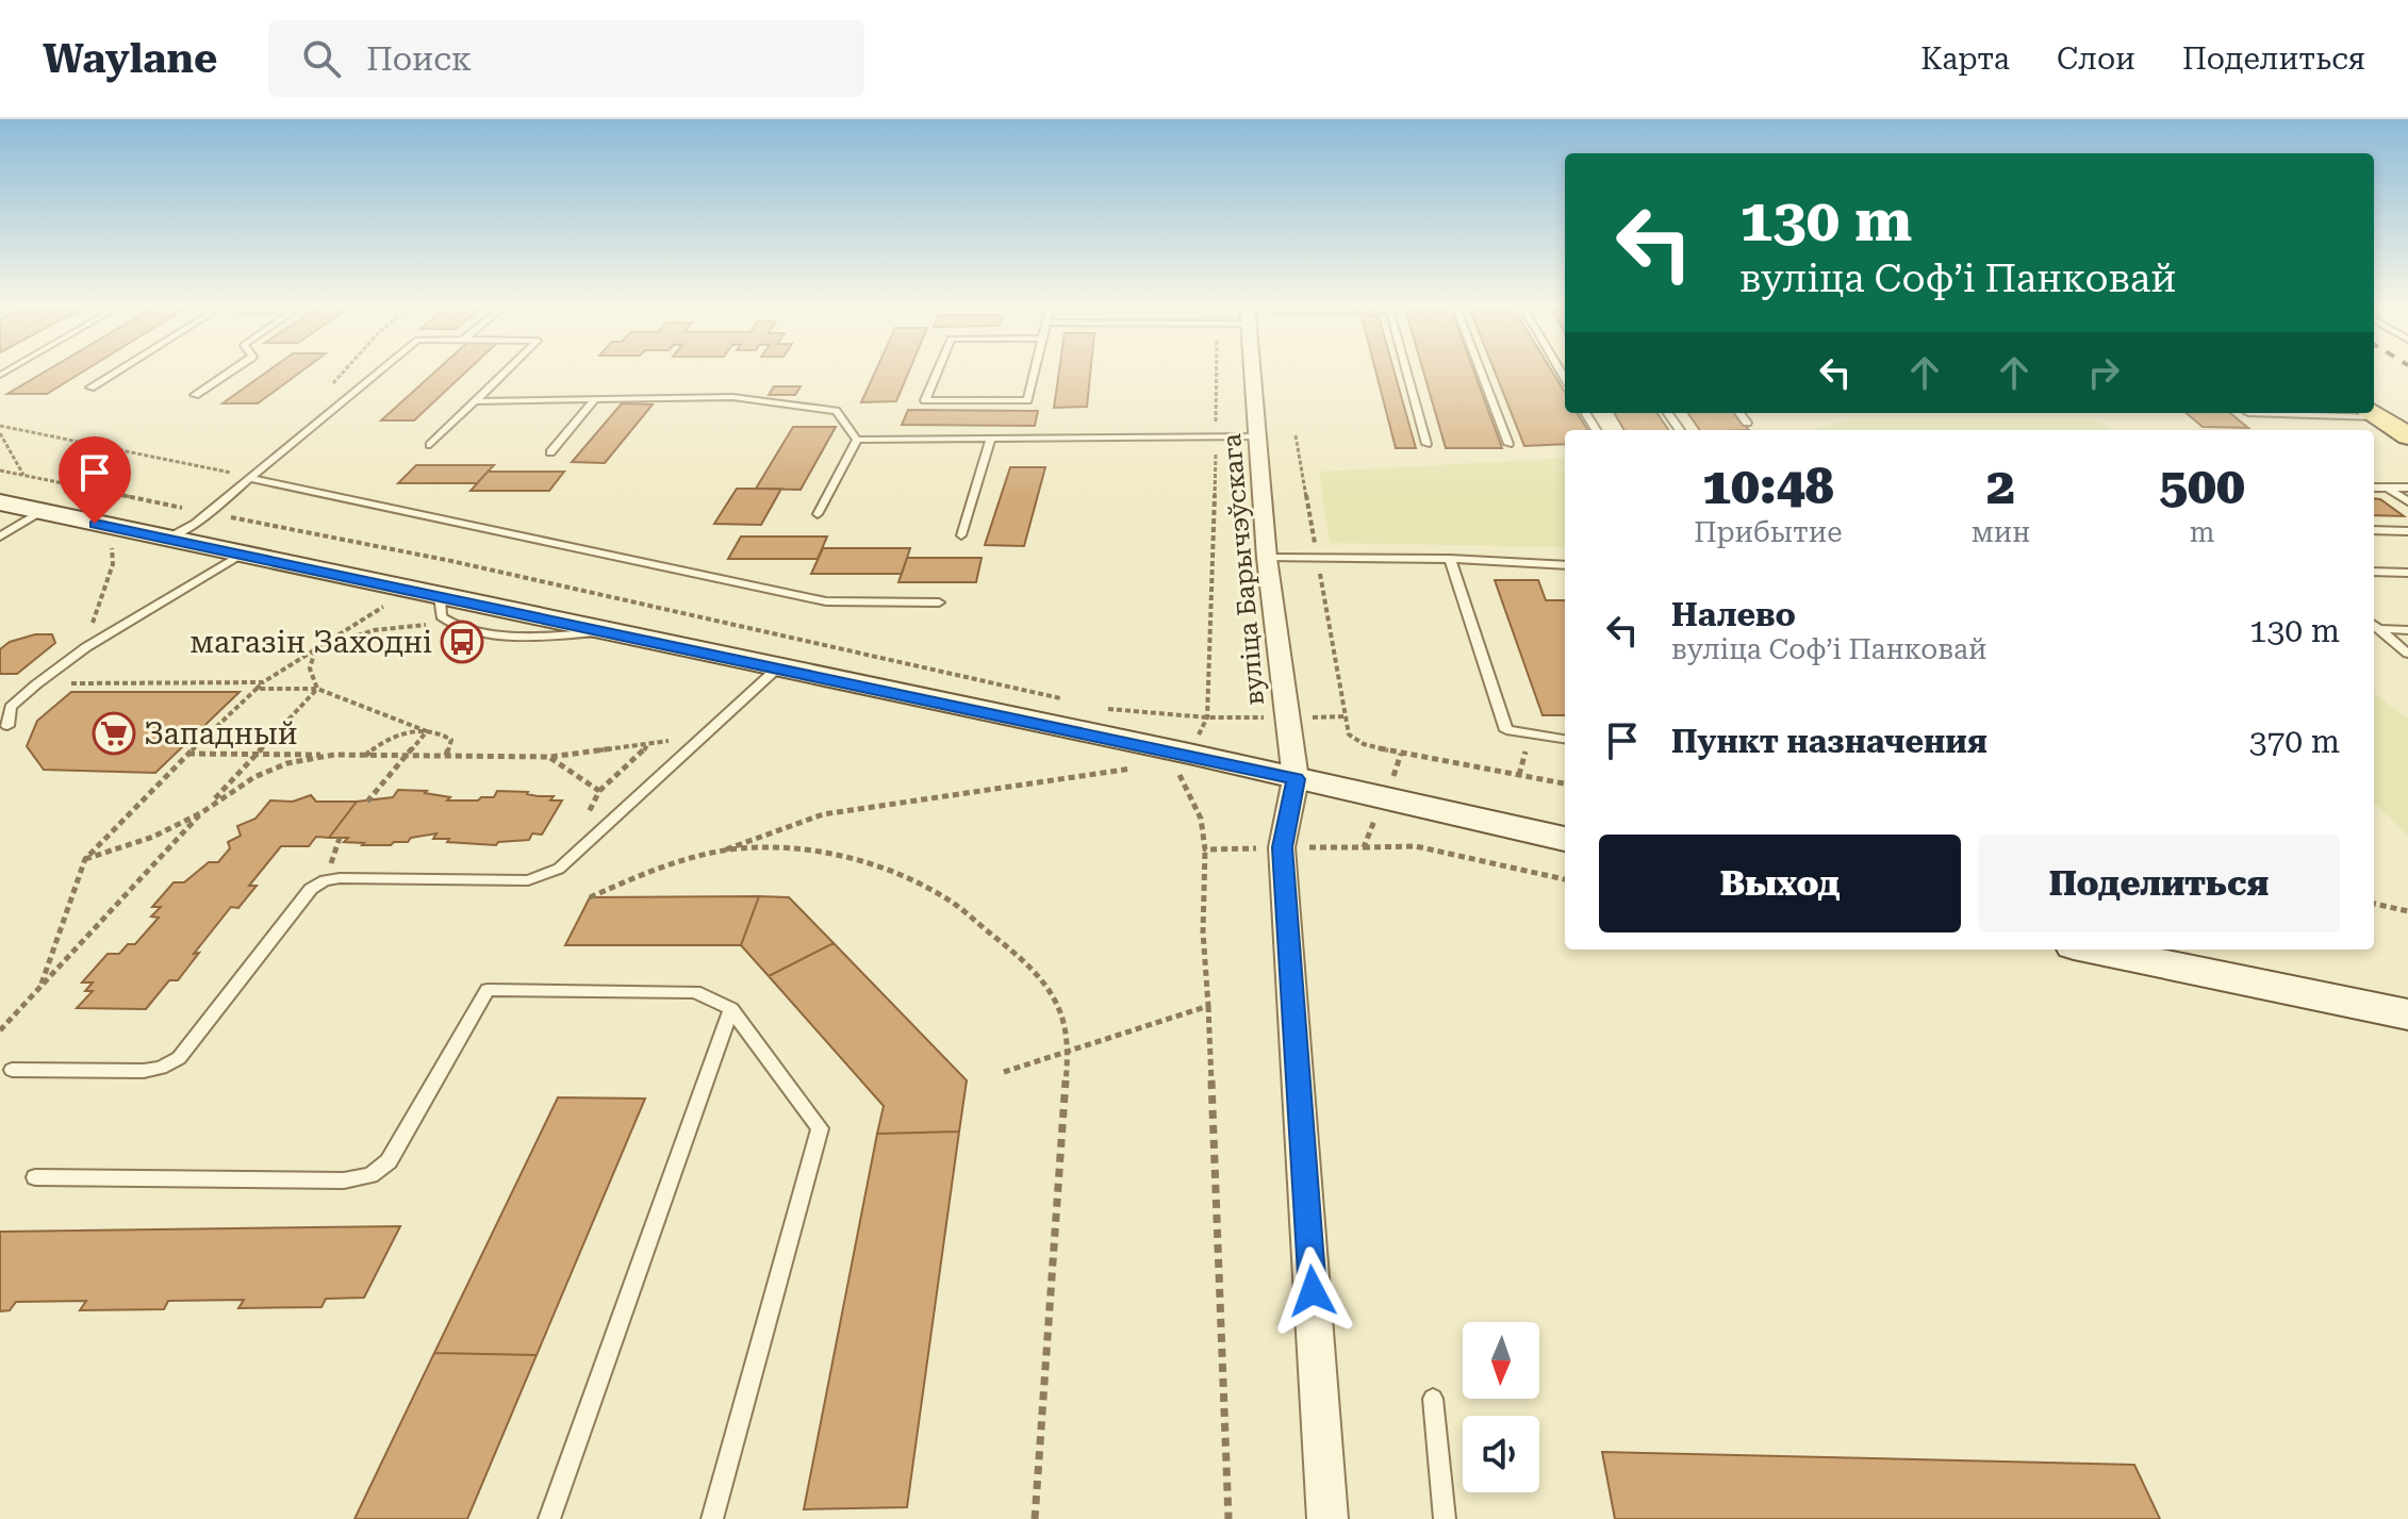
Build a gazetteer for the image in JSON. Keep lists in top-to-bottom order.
{
  "streets": {
    "street": ["вуліца Барычэўскага"]
  },
  "places": {
    "bus stop": ["магазін Заходні"],
    "supermarket": ["Западный"]
  },
  "north": "bottom",
  "page": {
    "header": "Waylane",
    "search": "Поиск",
    "nav": ["Карта", "Слои", "Поделиться"],
    "turn": ["130 m", "вуліца Софʼі Панковай"],
    "eta": [
      "10:48",
      "Прибытие",
      "2",
      "мин",
      "500",
      "m"
    ],
    "list": [
      {
        "name": "Налево",
        "note": "вуліца Софʼі Панковай",
        "value": "130 m"
      },
      {
        "name": "Пункт назначения",
        "value": "370 m"
      }
    ],
    "buttons": ["Выход", "Поделиться"]
  }
}
